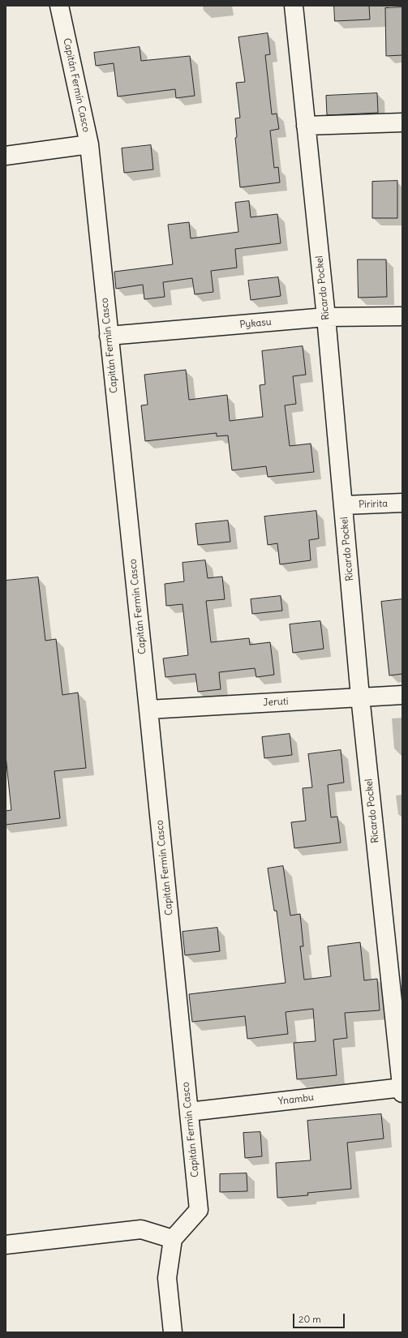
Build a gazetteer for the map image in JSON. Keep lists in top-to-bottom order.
{
  "streets": {
    "street": [
      "Capitán Fermín Casco",
      "Ricardo Pockel",
      "Pykasu",
      "Piririta",
      "Jeruti",
      "Ynambu"
    ]
  },
  "crossings": [
    ["Capitán Fermín Casco", "Pykasu"],
    ["Capitán Fermín Casco", "Jeruti"],
    ["Capitán Fermín Casco", "Ynambu"],
    ["Ricardo Pockel", "Pykasu"],
    ["Ricardo Pockel", "Piririta"],
    ["Ricardo Pockel", "Jeruti"],
    ["Ricardo Pockel", "Ynambu"]
  ],
  "scale_bar": "20 m"
}
